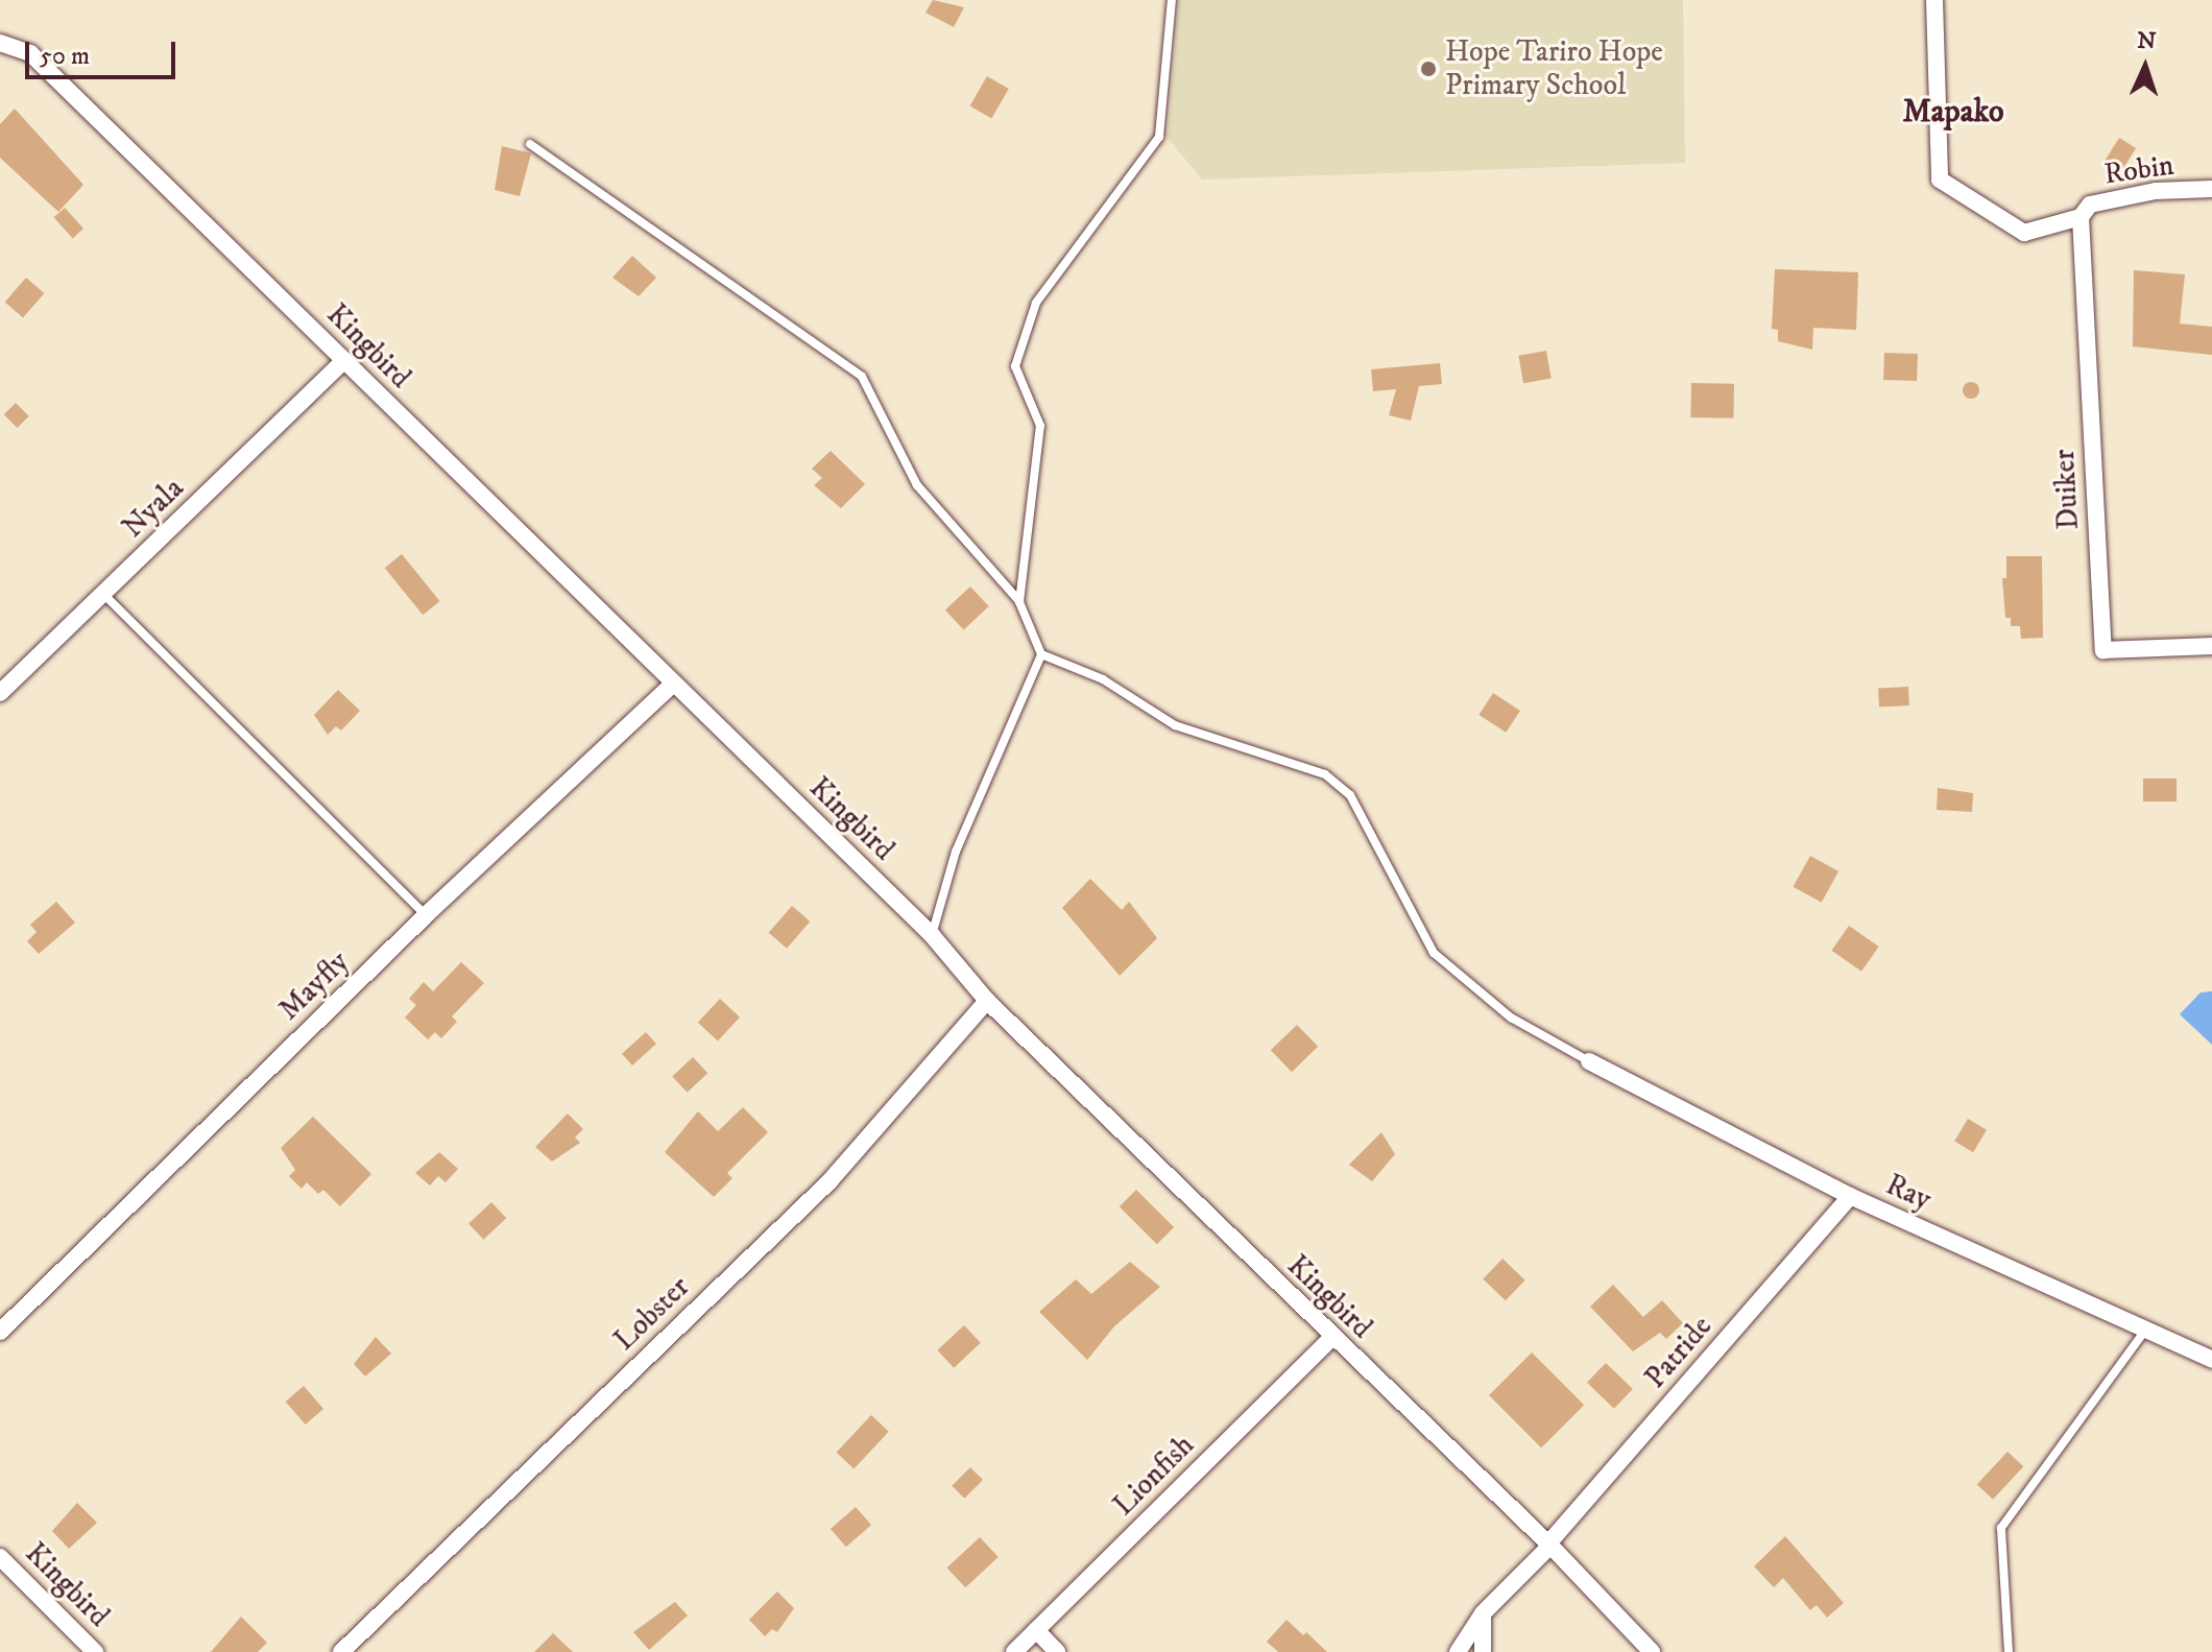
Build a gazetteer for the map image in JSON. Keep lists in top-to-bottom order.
{
  "streets": {
    "street": [
      "Robin",
      "Kingbird",
      "Duiker",
      "Nyala",
      "Mayfly",
      "Ray",
      "Lobster",
      "Patride",
      "Lionfish"
    ]
  },
  "crossings": [
    ["Robin", "Duiker"],
    ["Kingbird", "Nyala"],
    ["Kingbird", "Mayfly"],
    ["Kingbird", "Lobster"],
    ["Kingbird", "Patride"],
    ["Kingbird", "Lionfish"],
    ["Ray", "Patride"]
  ],
  "districts": ["Mapako"],
  "places": ["Hope Tariro Hope Primary School"],
  "scale_bar": "50 m",
  "north": "top"
}
